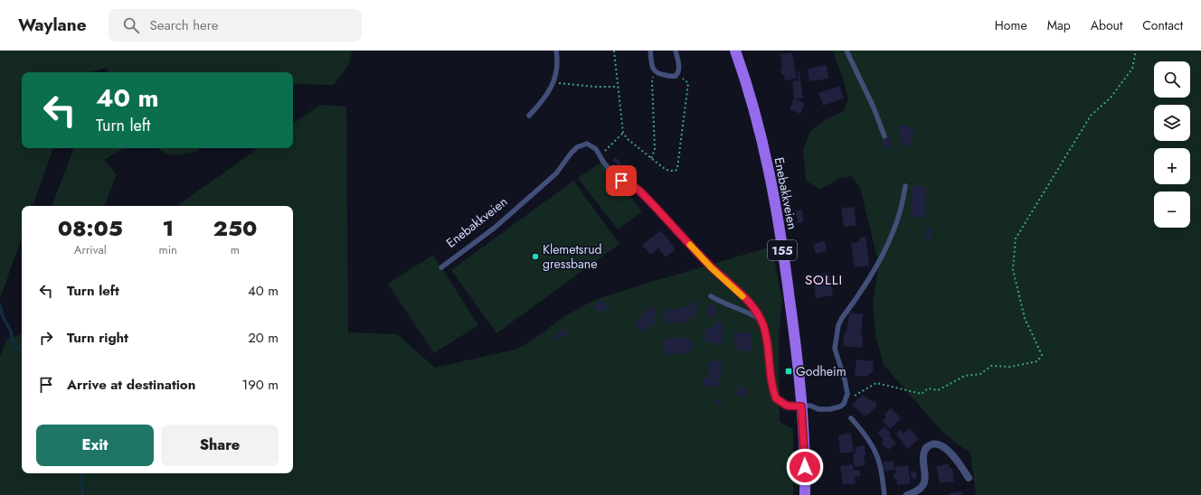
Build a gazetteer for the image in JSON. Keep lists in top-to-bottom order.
{
  "streets": {
    "main road": ["Enebakkveien", "155"]
  },
  "districts": ["SOLLI"],
  "places": {
    "other": ["Klemetsrud gressbane"],
    "transit": ["Godheim"]
  },
  "page": {
    "header": "Waylane",
    "search": "Search here",
    "nav": [
      "Home",
      "Map",
      "About",
      "Contact"
    ],
    "map_buttons": ["+", "−"],
    "turn": ["40 m", "Turn left"],
    "eta": [
      "08:05",
      "Arrival",
      "1",
      "min",
      "250",
      "m"
    ],
    "list": [
      {
        "name": "Turn left",
        "value": "40 m"
      },
      {
        "name": "Turn right",
        "value": "20 m"
      },
      {
        "name": "Arrive at destination",
        "value": "190 m"
      }
    ],
    "buttons": ["Exit", "Share"]
  }
}
